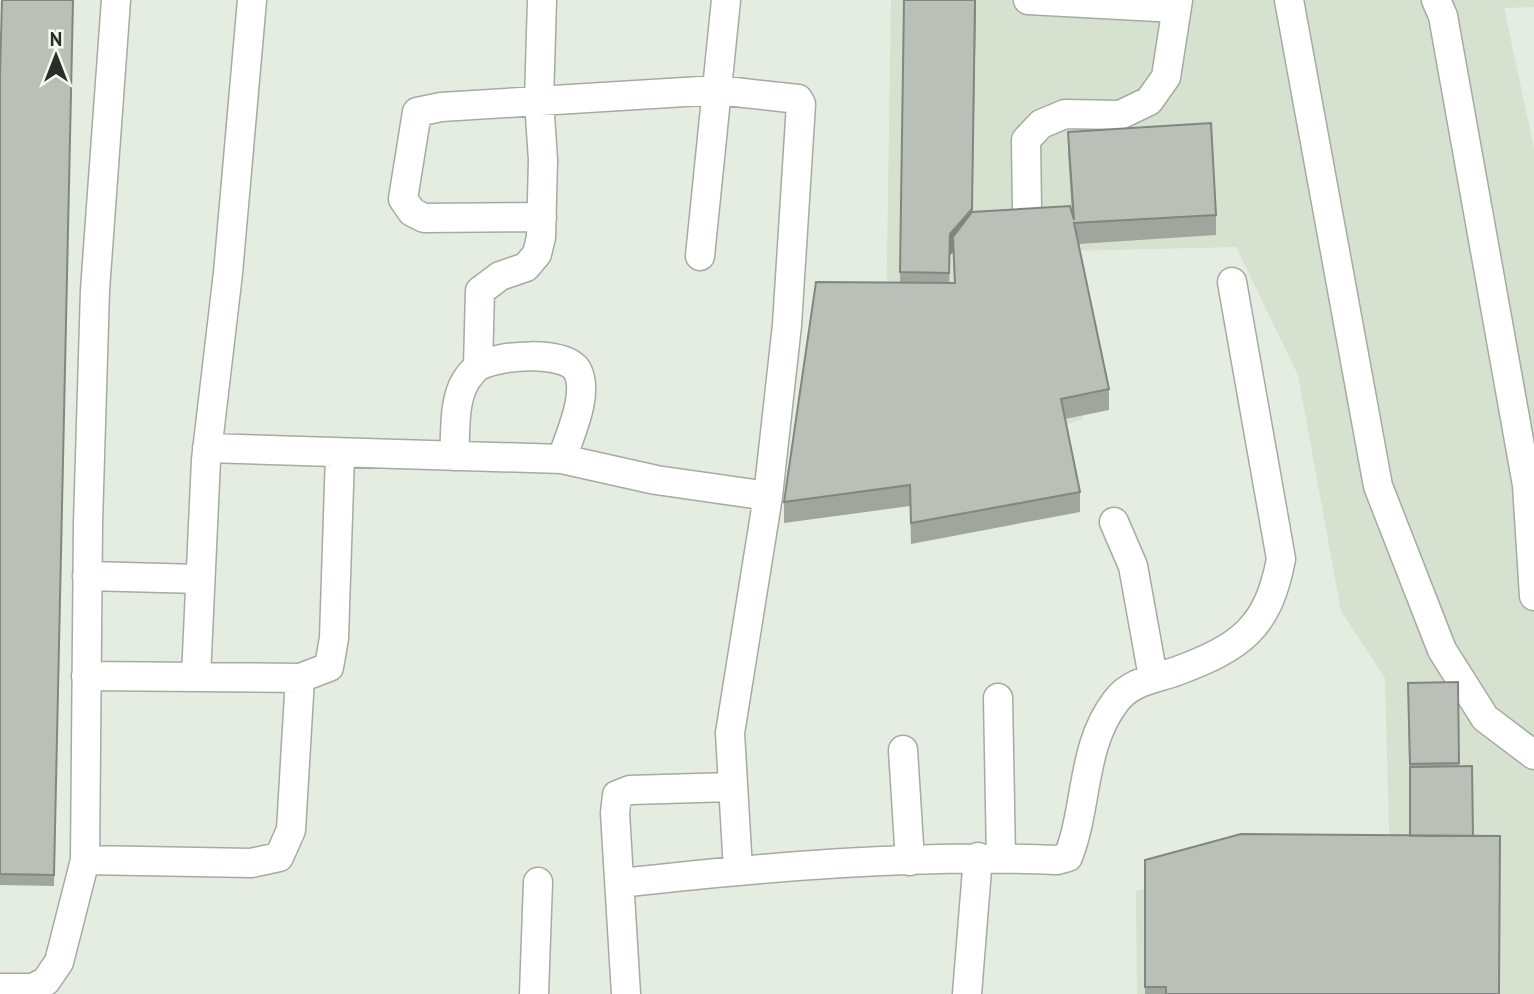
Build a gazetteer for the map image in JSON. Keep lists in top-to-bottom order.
{
  "north": "top"
}
